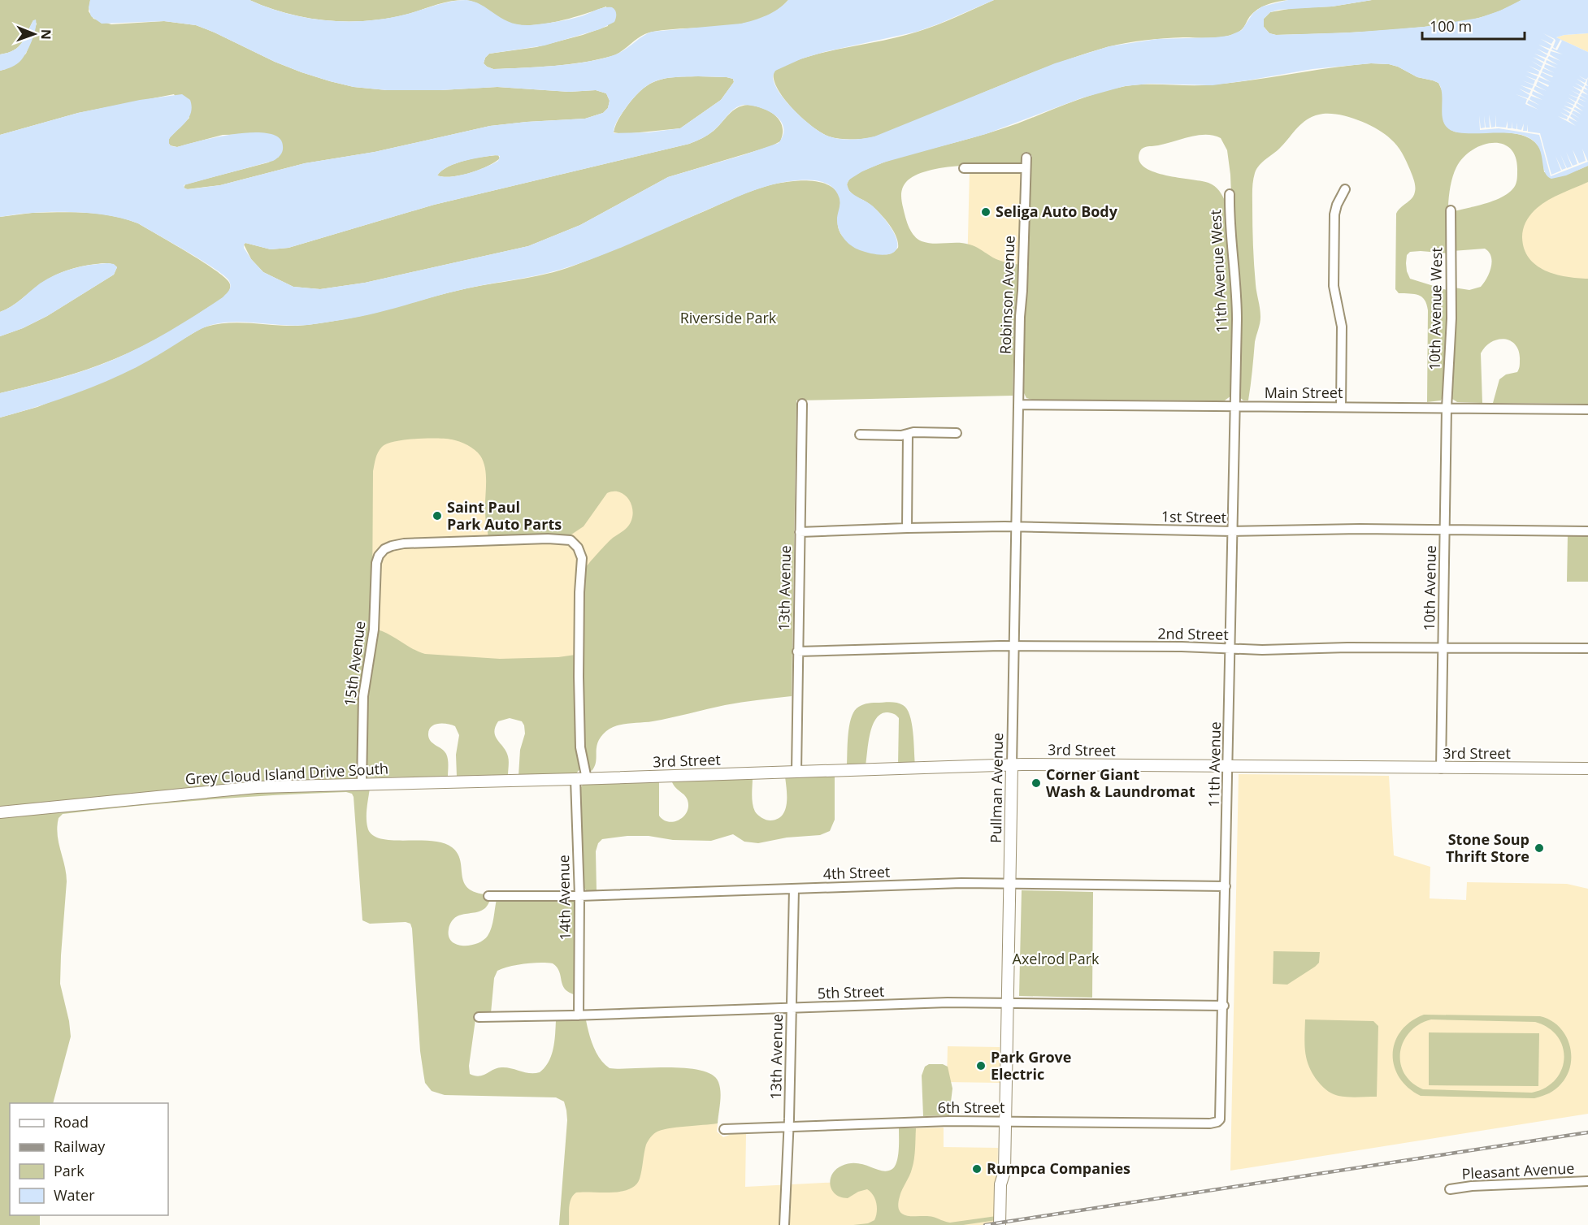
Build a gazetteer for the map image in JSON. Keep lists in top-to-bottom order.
{
  "streets": {
    "street": [
      "11th Avenue West",
      "Robinson Avenue",
      "10th Avenue West",
      "Main Street",
      "1st Street",
      "13th Avenue",
      "10th Avenue",
      "2nd Street",
      "15th Avenue",
      "3rd Street",
      "11th Avenue",
      "Grey Cloud Island Drive South",
      "Pullman Avenue",
      "4th Street",
      "14th Avenue",
      "5th Street",
      "6th Street",
      "Pleasant Avenue"
    ]
  },
  "crossings": [
    ["11th Avenue West", "Main Street"],
    ["11th Avenue West", "11th Avenue"],
    ["Robinson Avenue", "Main Street"],
    ["Robinson Avenue", "Pullman Avenue"],
    ["10th Avenue West", "Main Street"],
    ["10th Avenue West", "10th Avenue"],
    ["Main Street", "10th Avenue"],
    ["Main Street", "11th Avenue"],
    ["Main Street", "Pullman Avenue"],
    ["1st Street", "13th Avenue"],
    ["1st Street", "10th Avenue"],
    ["1st Street", "11th Avenue"],
    ["1st Street", "Pullman Avenue"],
    ["13th Avenue", "2nd Street"],
    ["13th Avenue", "3rd Street"],
    ["13th Avenue", "4th Street"],
    ["13th Avenue", "5th Street"],
    ["13th Avenue", "6th Street"],
    ["10th Avenue", "2nd Street"],
    ["10th Avenue", "3rd Street"],
    ["2nd Street", "11th Avenue"],
    ["2nd Street", "Pullman Avenue"],
    ["15th Avenue", "Grey Cloud Island Drive South"],
    ["15th Avenue", "14th Avenue"],
    ["3rd Street", "11th Avenue"],
    ["3rd Street", "Grey Cloud Island Drive South"],
    ["3rd Street", "Pullman Avenue"],
    ["3rd Street", "14th Avenue"],
    ["11th Avenue", "4th Street"],
    ["11th Avenue", "5th Street"],
    ["11th Avenue", "6th Street"],
    ["Grey Cloud Island Drive South", "14th Avenue"],
    ["Pullman Avenue", "4th Street"],
    ["Pullman Avenue", "5th Street"],
    ["Pullman Avenue", "6th Street"],
    ["4th Street", "14th Avenue"],
    ["14th Avenue", "5th Street"]
  ],
  "parks": ["Riverside Park", "Axelrod Park"],
  "places": [
    "Seliga Auto Body",
    "Saint Paul Park Auto Parts",
    "Corner Giant Wash & Laundromat",
    "Stone Soup Thrift Store",
    "Park Grove Electric",
    "Rumpca Companies"
  ],
  "legend": [
    "Road",
    "Railway",
    "Park",
    "Water"
  ],
  "scale_bar": "100 m",
  "north": "right"
}
